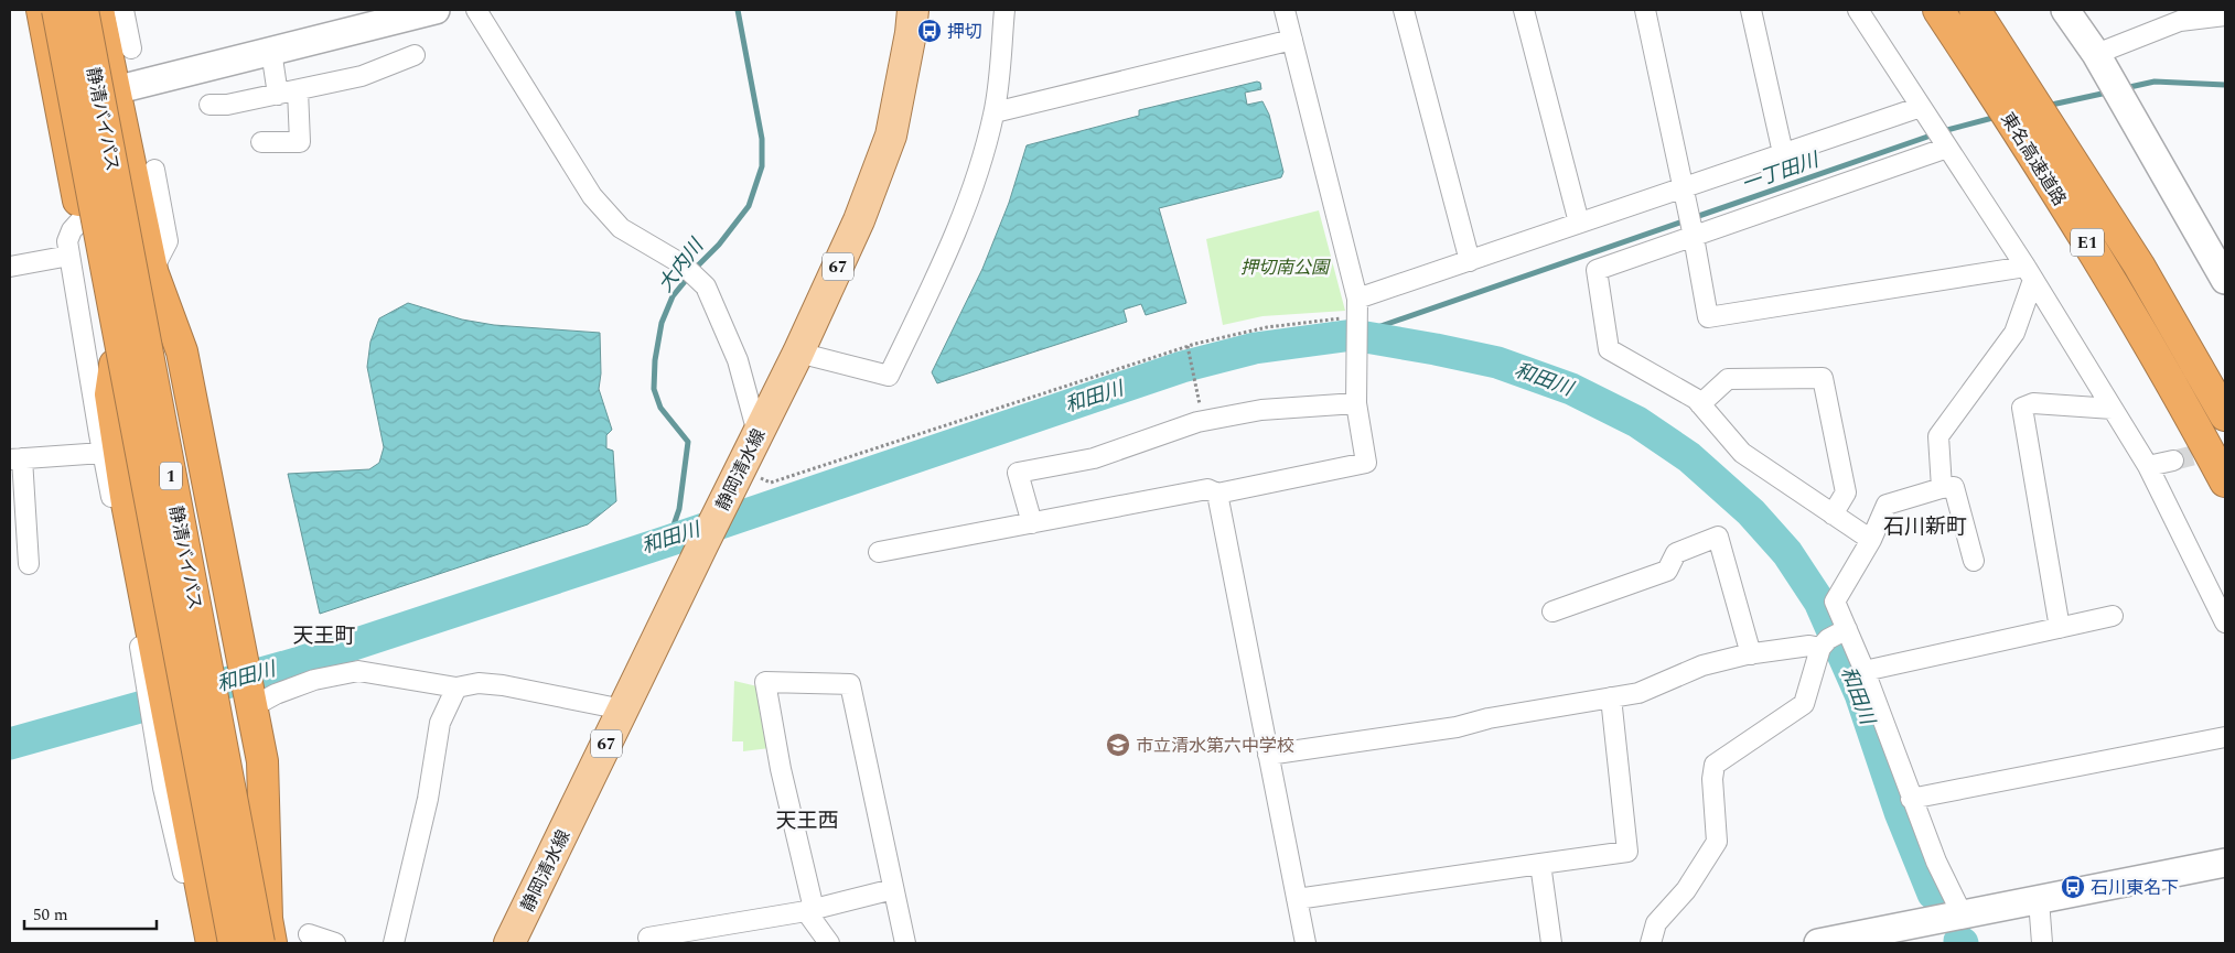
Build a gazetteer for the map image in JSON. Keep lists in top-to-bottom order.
{
  "streets": {
    "highway": [
      "静清バイパス",
      "東名高速道路",
      "E1",
      "1"
    ],
    "main road": ["67", "静岡清水線"]
  },
  "districts": ["石川新町", "天王町", "天王西"],
  "water": ["一丁田川", "大内川", "和田川"],
  "parks": ["押切南公園"],
  "places": {
    "bus stop": ["押切", "石川東名下"],
    "school or university": ["市立清水第六中学校"]
  },
  "scale_bar": "50 m"
}
